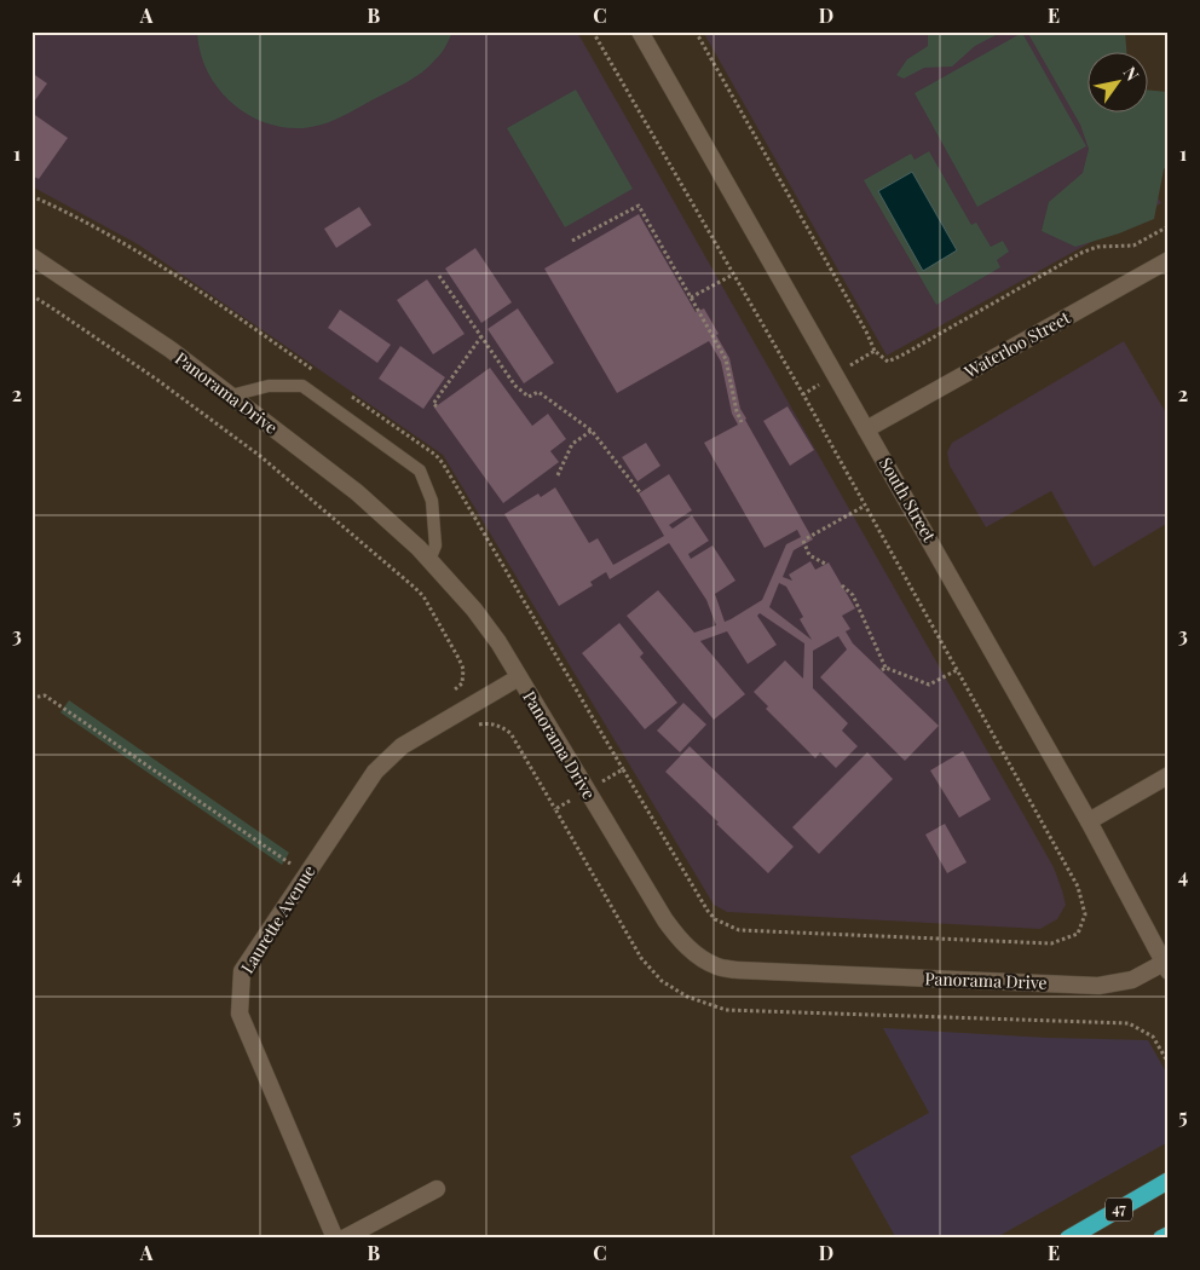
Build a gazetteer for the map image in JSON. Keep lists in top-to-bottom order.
{
  "streets": {
    "highway": ["47"],
    "street": [
      "Waterloo Street",
      "Panorama Drive",
      "South Street",
      "Laurette Avenue"
    ]
  },
  "crossings": [
    ["Waterloo Street", "South Street"],
    ["Panorama Drive", "South Street"],
    ["Panorama Drive", "Laurette Avenue"]
  ],
  "north": "top right",
  "grid": {
    "columns": [
      "A",
      "B",
      "C",
      "D",
      "E"
    ],
    "rows": [
      "1",
      "2",
      "3",
      "4",
      "5"
    ]
  }
}
